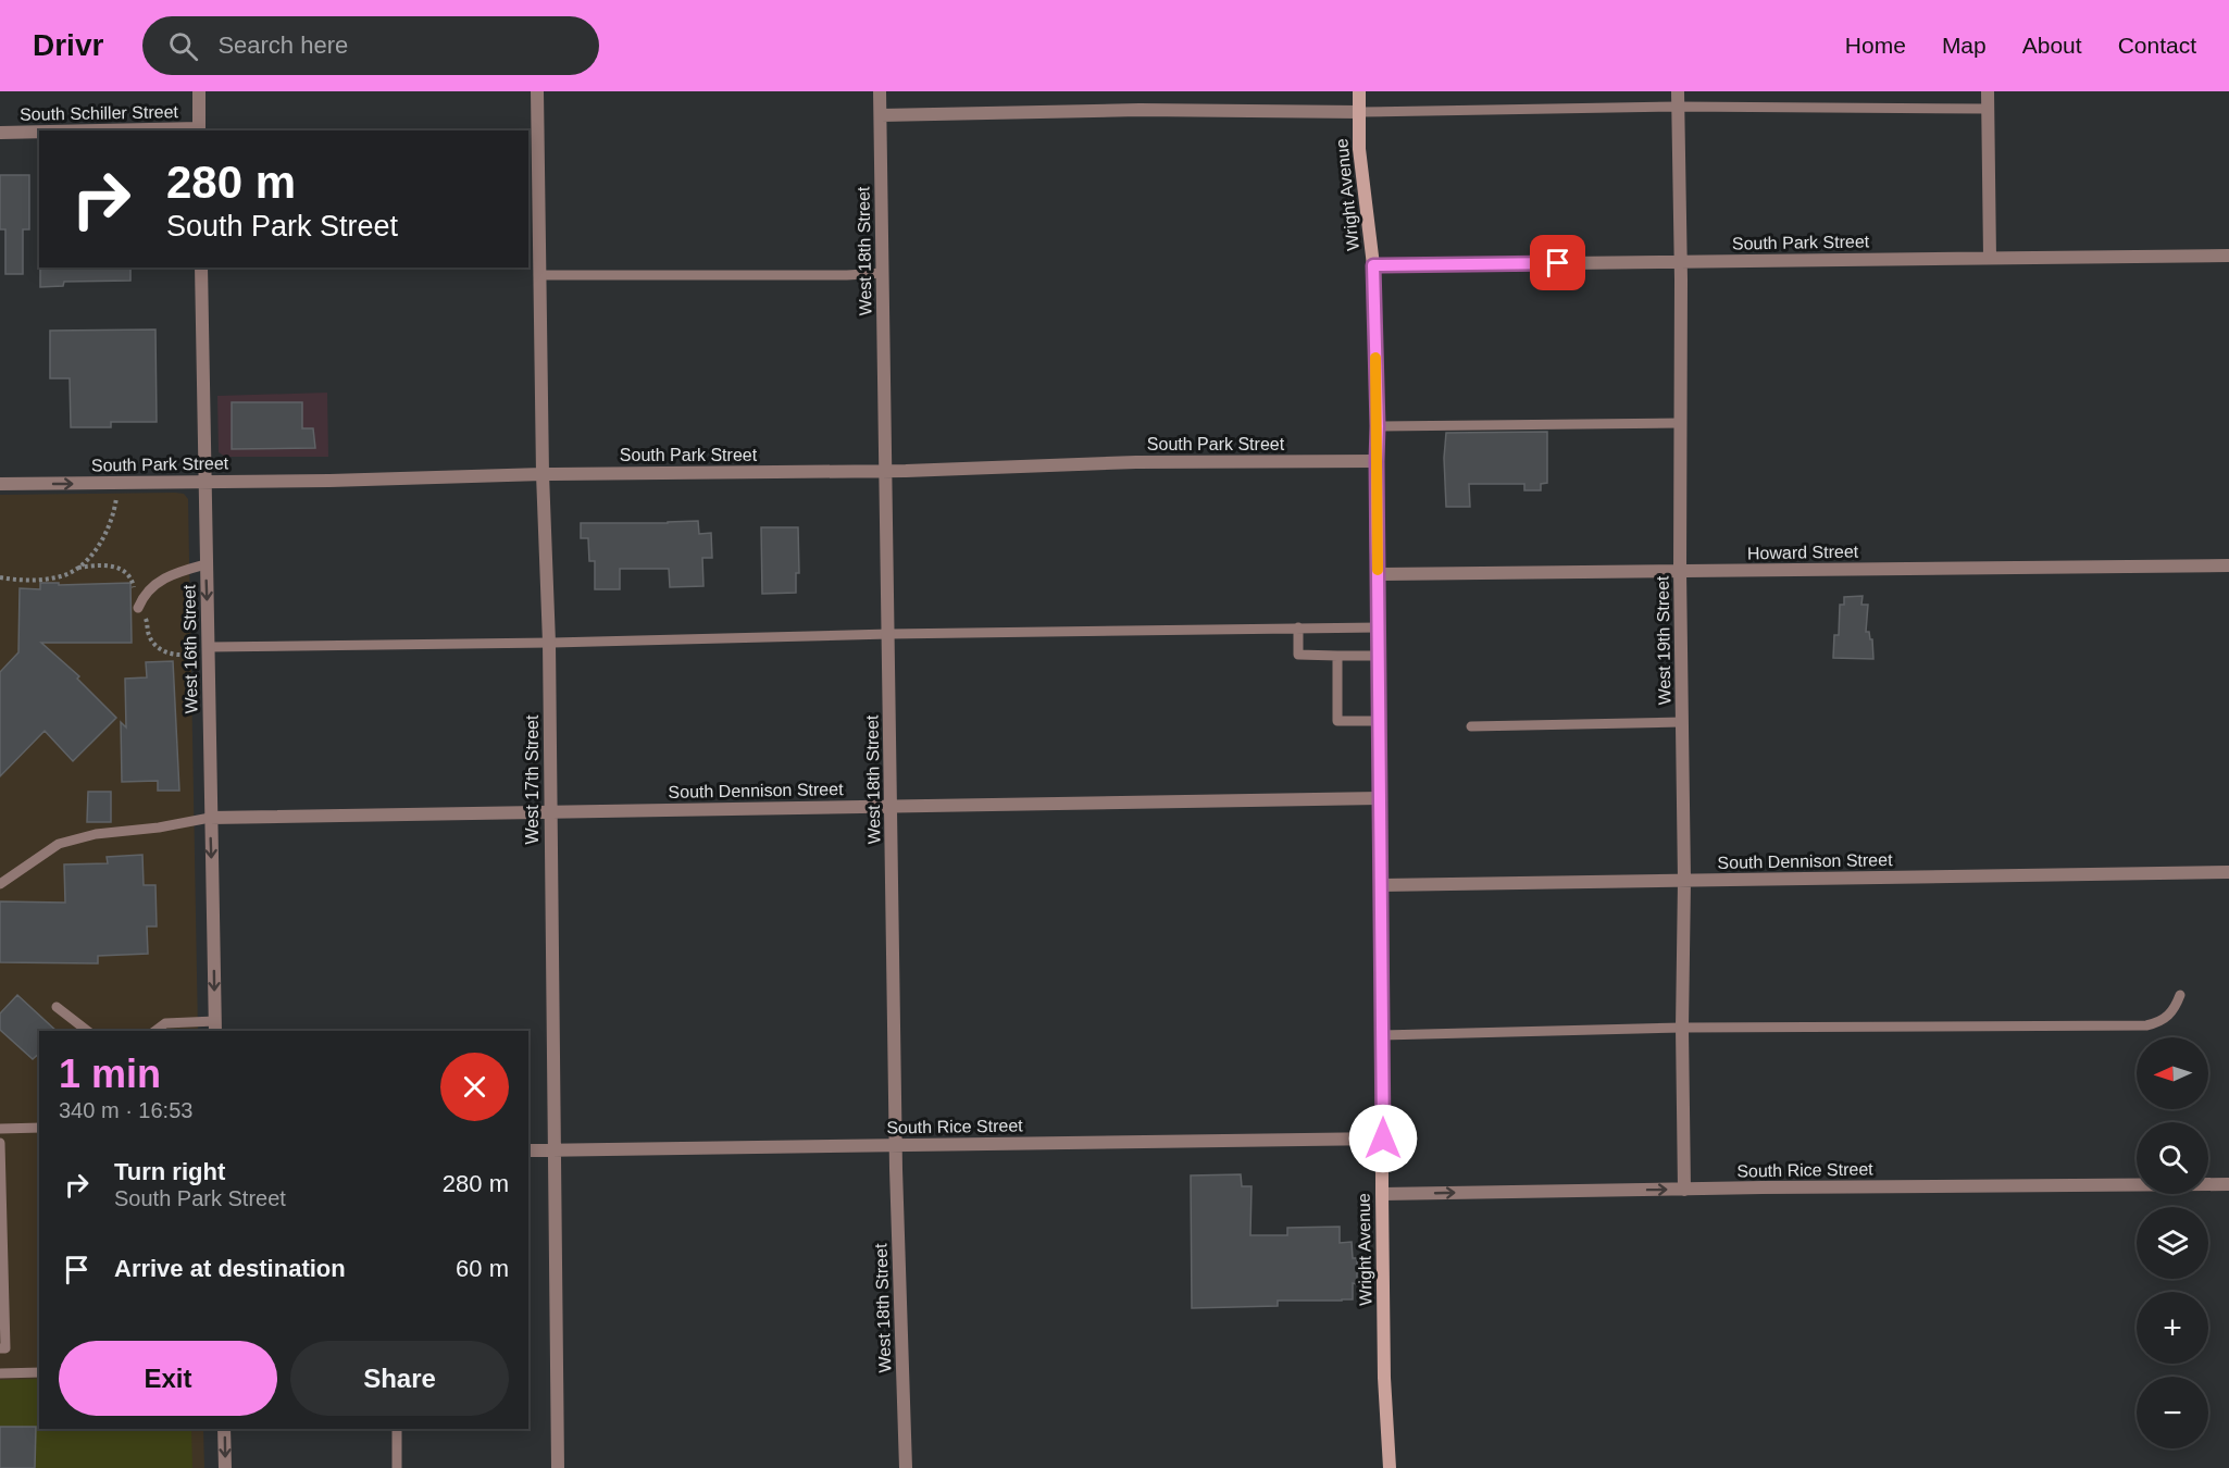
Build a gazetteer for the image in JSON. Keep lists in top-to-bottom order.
{
  "streets": {
    "main road": ["Wright Avenue"],
    "street": [
      "South Schiller Street",
      "South Park Street",
      "West 18th Street",
      "Howard Street",
      "West 19th Street",
      "West 16th Street",
      "West 17th Street",
      "South Dennison Street",
      "South Rice Street"
    ]
  },
  "crossings": [
    ["Wright Avenue", "South Park Street"],
    ["Wright Avenue", "Howard Street"],
    ["Wright Avenue", "South Dennison Street"],
    ["Wright Avenue", "South Rice Street"],
    ["South Park Street", "West 18th Street"],
    ["South Park Street", "West 19th Street"],
    ["South Park Street", "West 16th Street"],
    ["South Park Street", "West 17th Street"],
    ["West 18th Street", "South Dennison Street"],
    ["West 18th Street", "South Rice Street"],
    ["Howard Street", "West 19th Street"],
    ["West 19th Street", "South Dennison Street"],
    ["West 19th Street", "South Rice Street"],
    ["West 16th Street", "South Dennison Street"],
    ["West 17th Street", "South Dennison Street"],
    ["West 17th Street", "South Rice Street"]
  ],
  "one_way": ["West 16th Street"],
  "north": "left",
  "page": {
    "header": "Drivr",
    "search": "Search here",
    "nav": [
      "Home",
      "Map",
      "About",
      "Contact"
    ],
    "turn": ["280 m", "South Park Street"],
    "heading": ["1 min", "340 m · 16:53"],
    "map_buttons": ["+", "−"],
    "list": [
      {
        "name": "Turn right",
        "note": "South Park Street",
        "value": "280 m"
      },
      {
        "name": "Arrive at destination",
        "value": "60 m"
      }
    ],
    "buttons": ["Exit", "Share"]
  }
}
